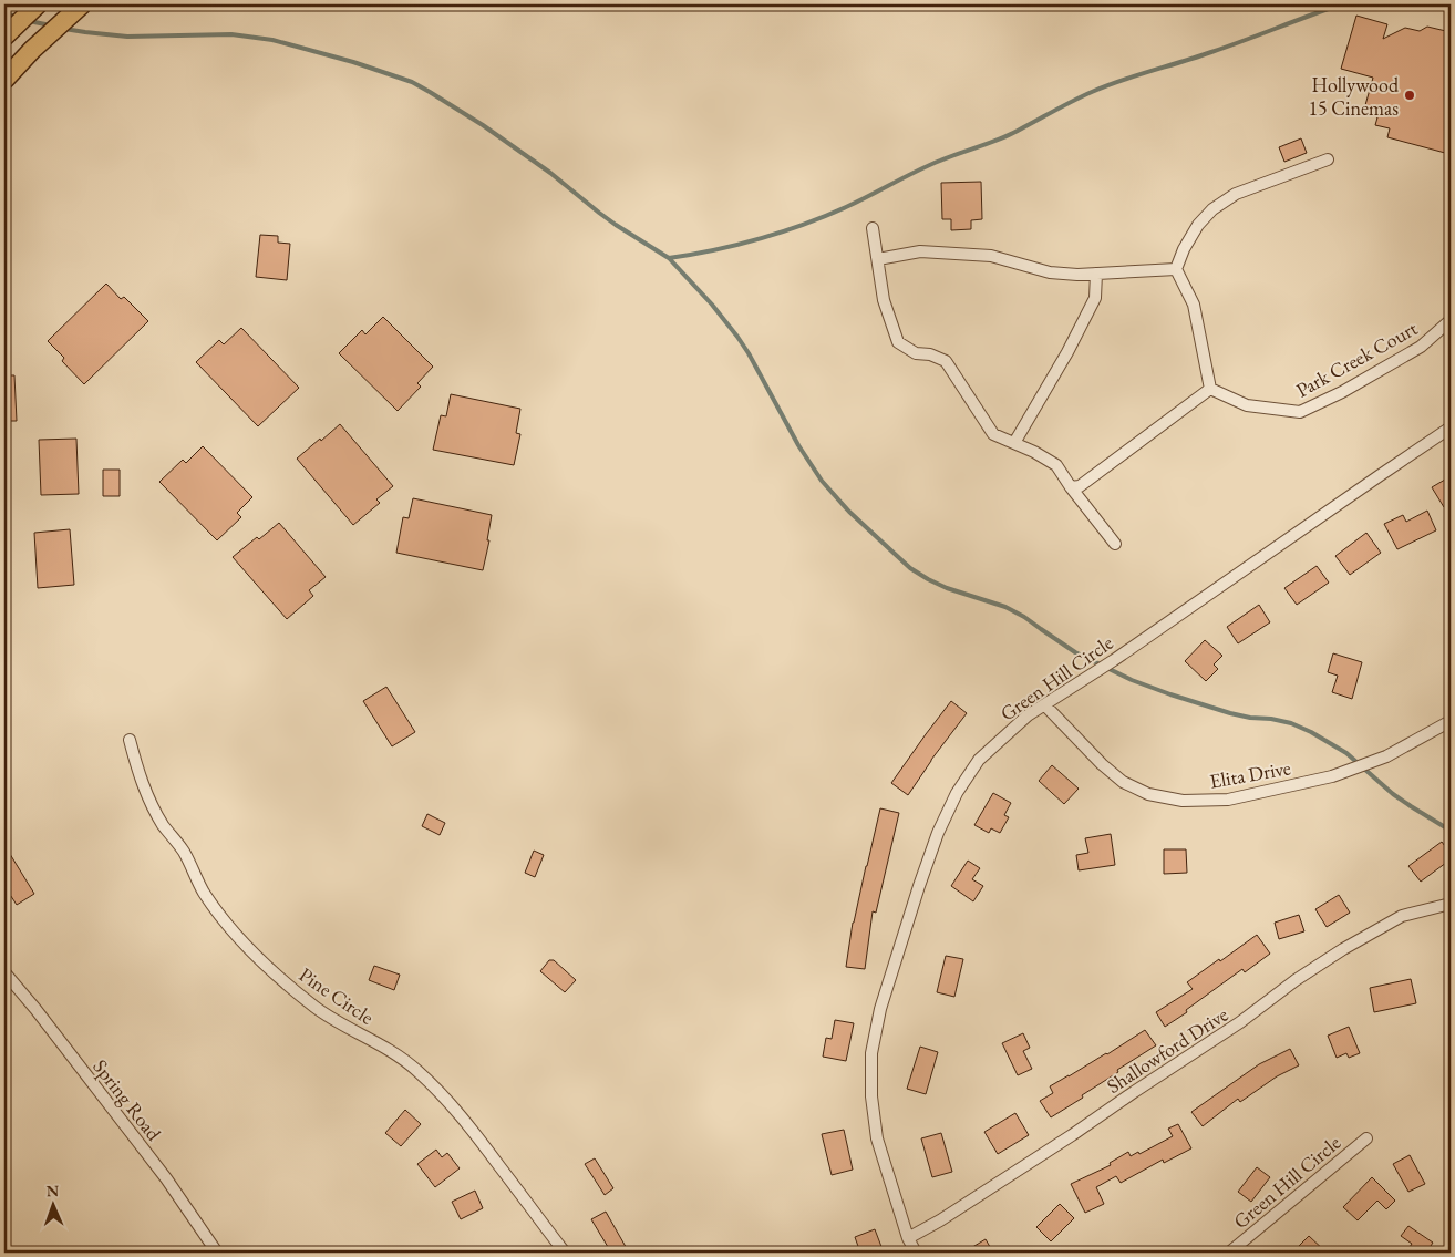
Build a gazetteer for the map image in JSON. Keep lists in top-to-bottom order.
{
  "streets": {
    "street": [
      "Park Creek Court",
      "Green Hill Circle",
      "Elita Drive",
      "Pine Circle",
      "Shallowford Drive",
      "Spring Road"
    ]
  },
  "crossings": [
    ["Green Hill Circle", "Elita Drive"],
    ["Green Hill Circle", "Shallowford Drive"]
  ],
  "places": ["Hollywood 15 Cinemas"],
  "north": "top"
}
